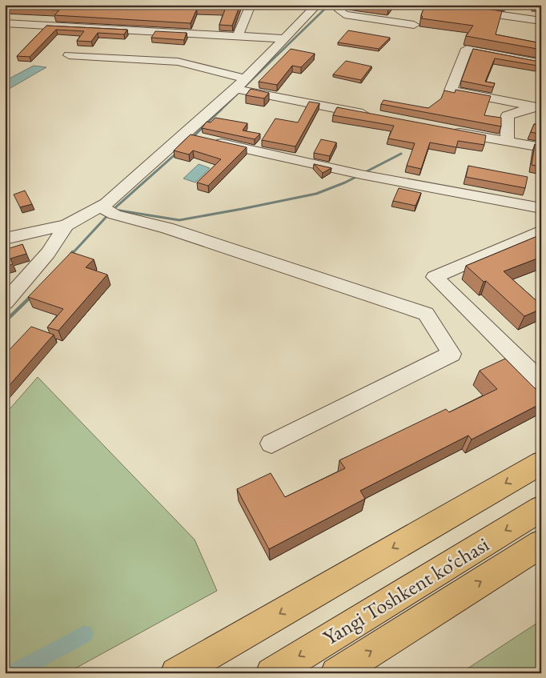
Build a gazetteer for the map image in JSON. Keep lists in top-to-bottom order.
{
  "streets": {
    "main road": ["Yangi Toshkent ko‘chasi"]
  }
}
